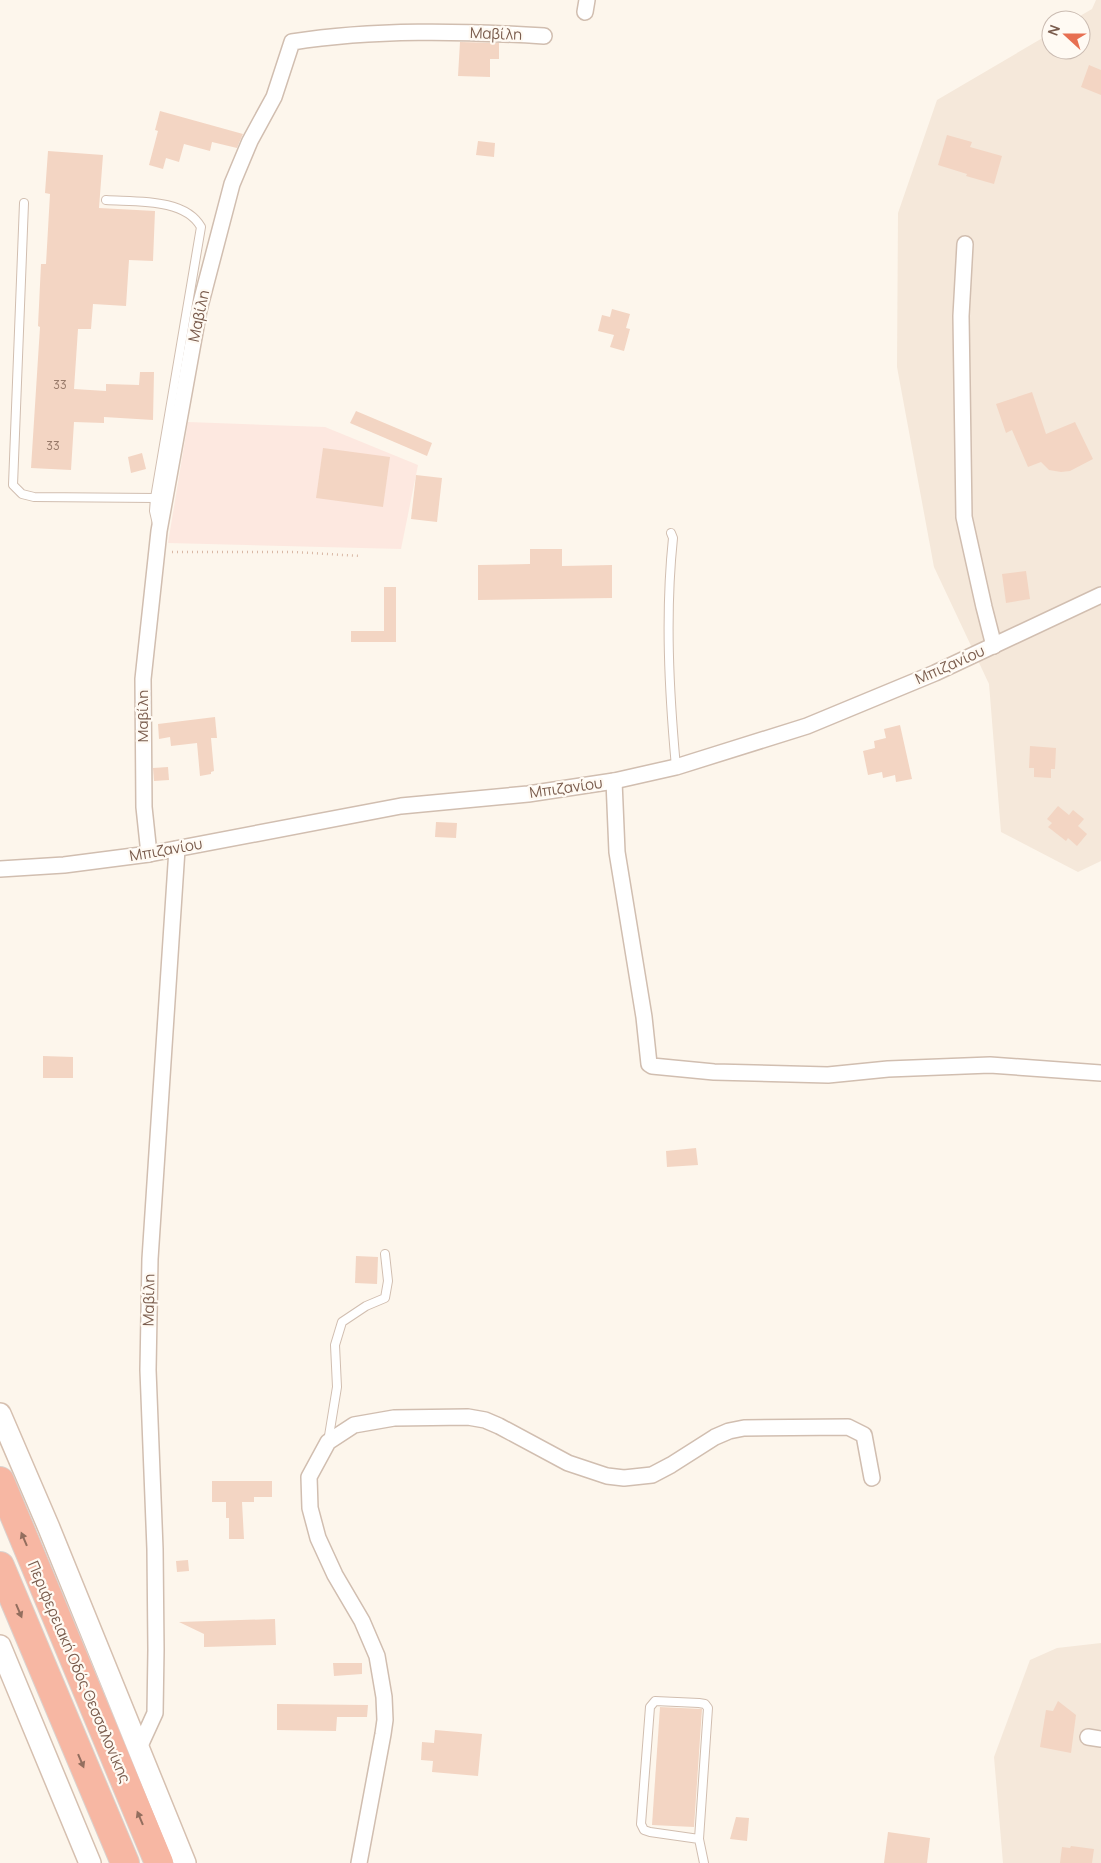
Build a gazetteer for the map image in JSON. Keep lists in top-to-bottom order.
{
  "streets": {
    "highway": ["Περιφερειακή Οδός Θεσσαλονίκης"],
    "street": ["Μαβίλη", "Μπιζανίου"]
  },
  "crossings": [
    ["Μαβίλη", "Μπιζανίου"]
  ],
  "house_numbers": ["33", "33"],
  "north": "left"
}
